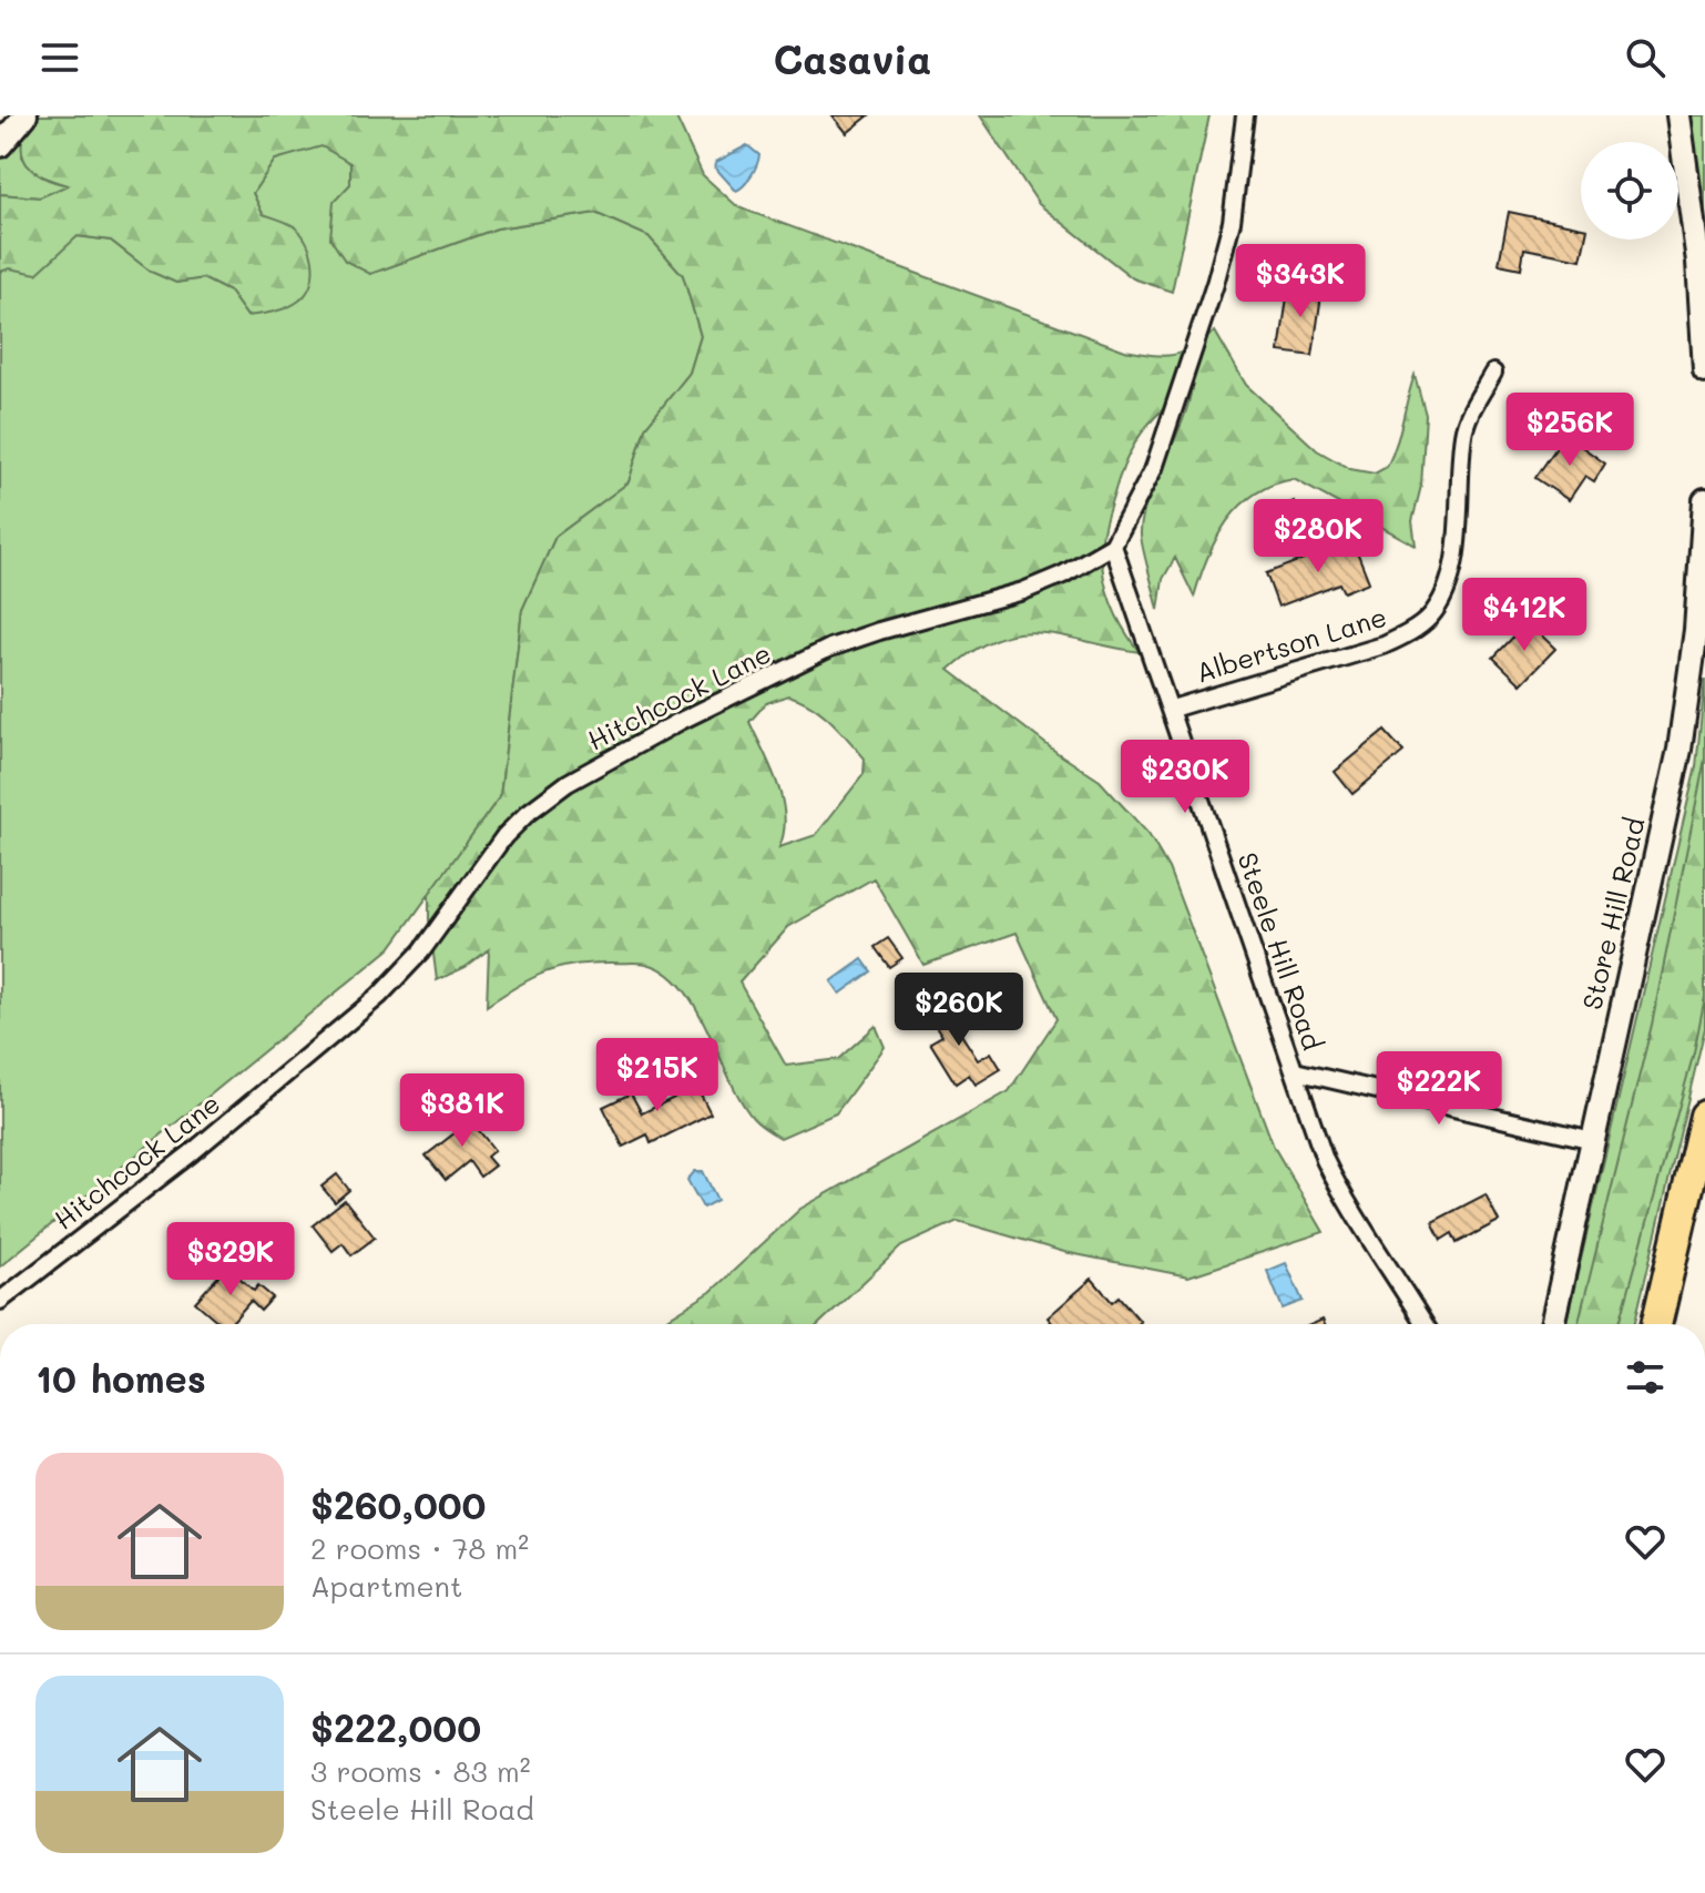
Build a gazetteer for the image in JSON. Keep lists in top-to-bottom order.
{
  "streets": {
    "main road": ["Store Hill Road"],
    "street": ["Albertson Lane", "Hitchcock Lane", "Steele Hill Road"]
  },
  "crossings": [
    ["Albertson Lane", "Steele Hill Road"],
    ["Hitchcock Lane", "Steele Hill Road"],
    ["Store Hill Road", "Steele Hill Road"]
  ],
  "page": {
    "header": "Casavia",
    "price": [
      "$343K",
      "$256K",
      "$280K",
      "$412K",
      "$230K",
      "$260K",
      "$215K",
      "$222K",
      "$381K",
      "$329K"
    ],
    "heading": "10 homes",
    "list": [
      {
        "name": "$260,000",
        "note": "2 rooms · 78 m² · Apartment"
      },
      {
        "name": "$222,000",
        "note": "3 rooms · 83 m² · Steele Hill Road"
      }
    ]
  }
}
